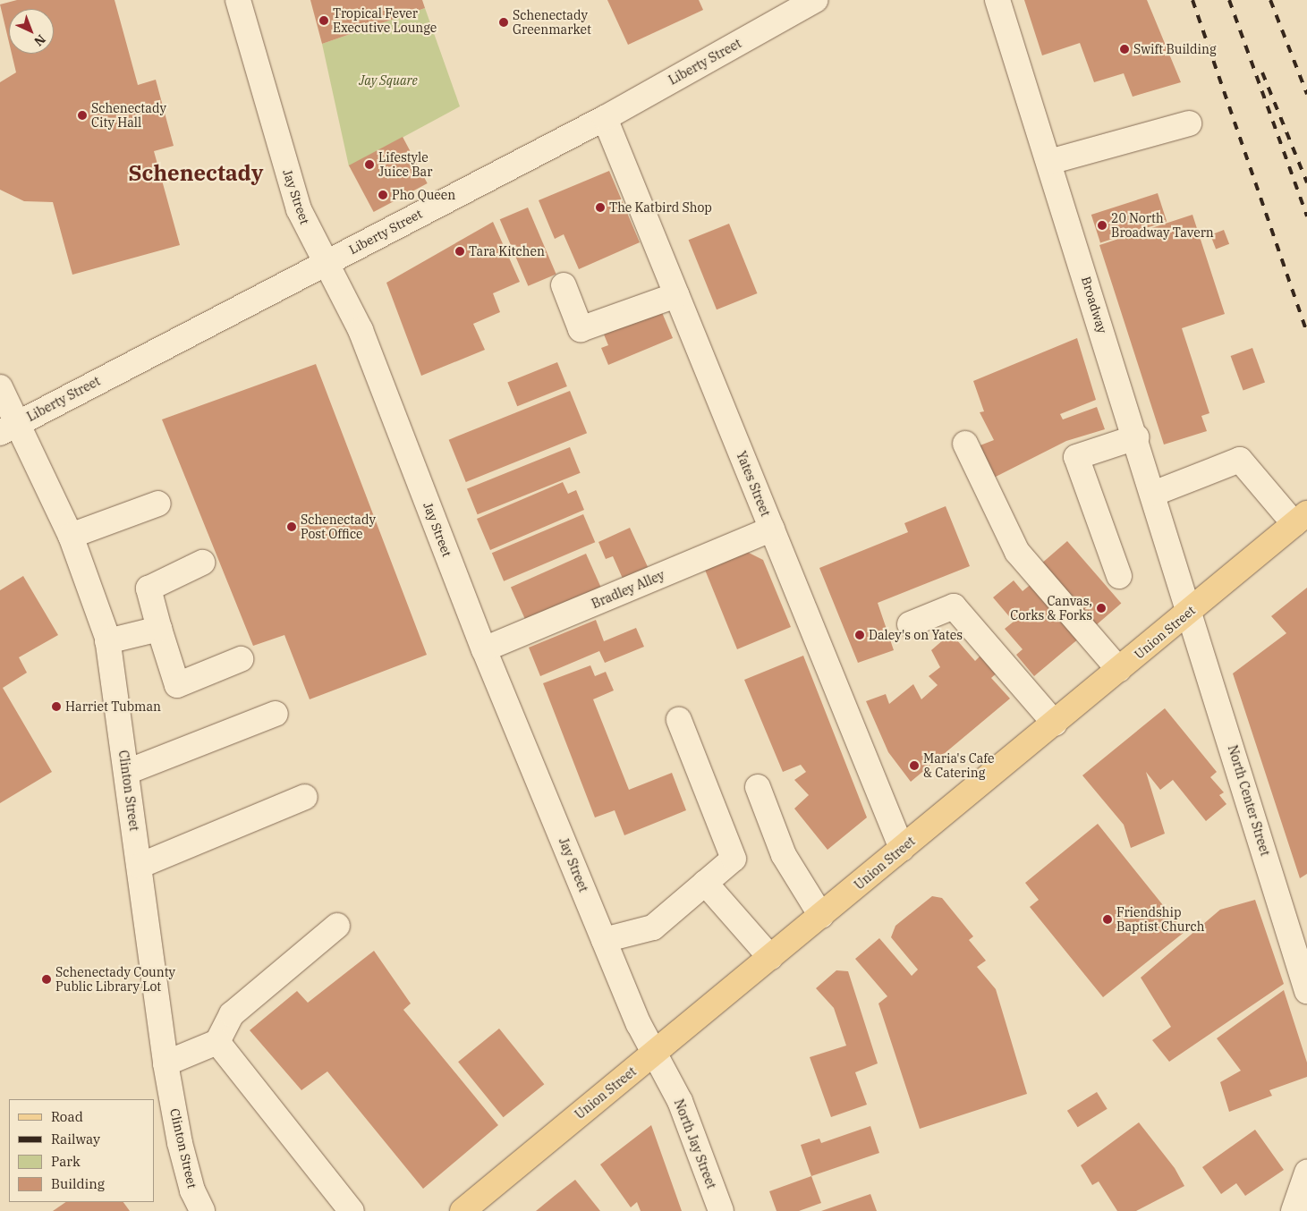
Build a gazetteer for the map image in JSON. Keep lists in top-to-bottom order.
{
  "streets": {
    "main road": ["Union Street"],
    "street": [
      "Liberty Street",
      "Jay Street",
      "Broadway",
      "Yates Street",
      "Bradley Alley",
      "Clinton Street",
      "North Center Street",
      "North Jay Street"
    ]
  },
  "crossings": [
    ["Liberty Street", "Jay Street"],
    ["Liberty Street", "Yates Street"],
    ["Liberty Street", "Clinton Street"],
    ["Jay Street", "Bradley Alley"],
    ["Jay Street", "Union Street"],
    ["Jay Street", "North Jay Street"],
    ["Broadway", "Union Street"],
    ["Broadway", "North Center Street"],
    ["Yates Street", "Bradley Alley"],
    ["Yates Street", "Union Street"],
    ["Union Street", "North Center Street"],
    ["Union Street", "North Jay Street"]
  ],
  "districts": ["Schenectady"],
  "parks": ["Jay Square"],
  "places": [
    "Tropical Fever Executive Lounge",
    "Schenectady Greenmarket",
    "Swift Building",
    "Schenectady City Hall",
    "Lifestyle Juice Bar",
    "Pho Queen",
    "The Katbird Shop",
    "20 North Broadway Tavern",
    "Tara Kitchen",
    "Schenectady Post Office",
    "Canvas, Corks & Forks",
    "Daley's on Yates",
    "Harriet Tubman",
    "Maria's Cafe & Catering",
    "Friendship Baptist Church",
    "Schenectady County Public Library Lot"
  ],
  "legend": [
    "Road",
    "Railway",
    "Park",
    "Building"
  ],
  "north": "bottom right"
}
